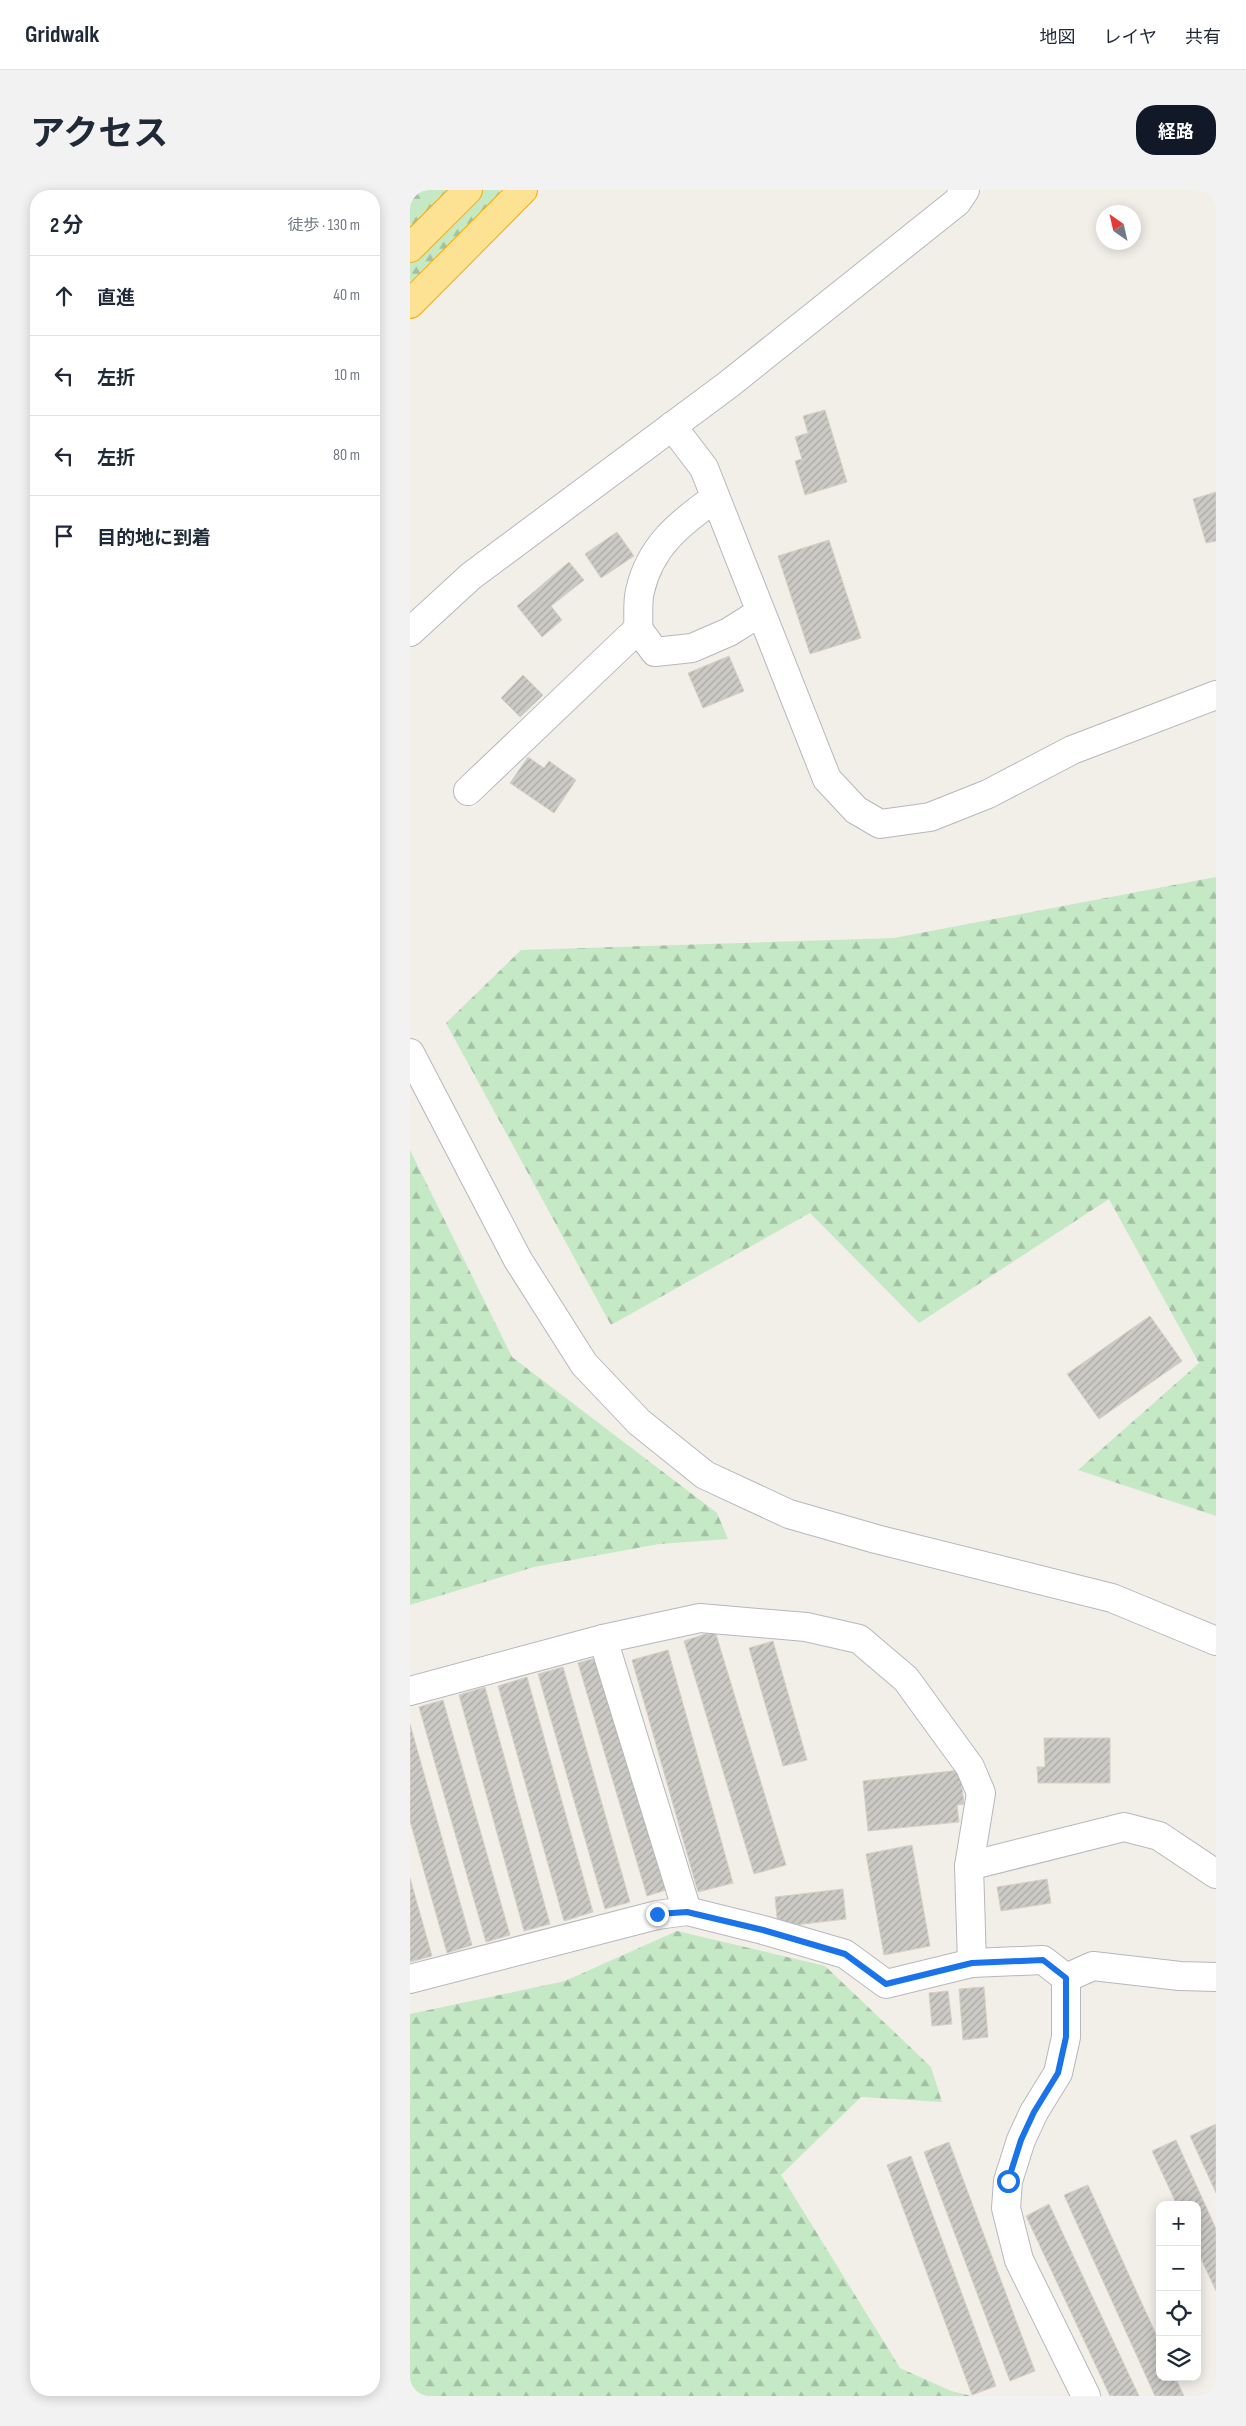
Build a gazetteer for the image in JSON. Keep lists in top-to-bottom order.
{
  "north": "top left",
  "page": {
    "header": "Gridwalk",
    "nav": ["地図", "レイヤ", "共有"],
    "title": "アクセス",
    "buttons": "経路",
    "heading": ["2 分", "徒歩 · 130 m"],
    "list": [
      ["直進", "40 m"],
      ["左折", "10 m"],
      ["左折", "80 m"],
      "目的地に到着"
    ],
    "map_buttons": ["+", "−"]
  }
}
